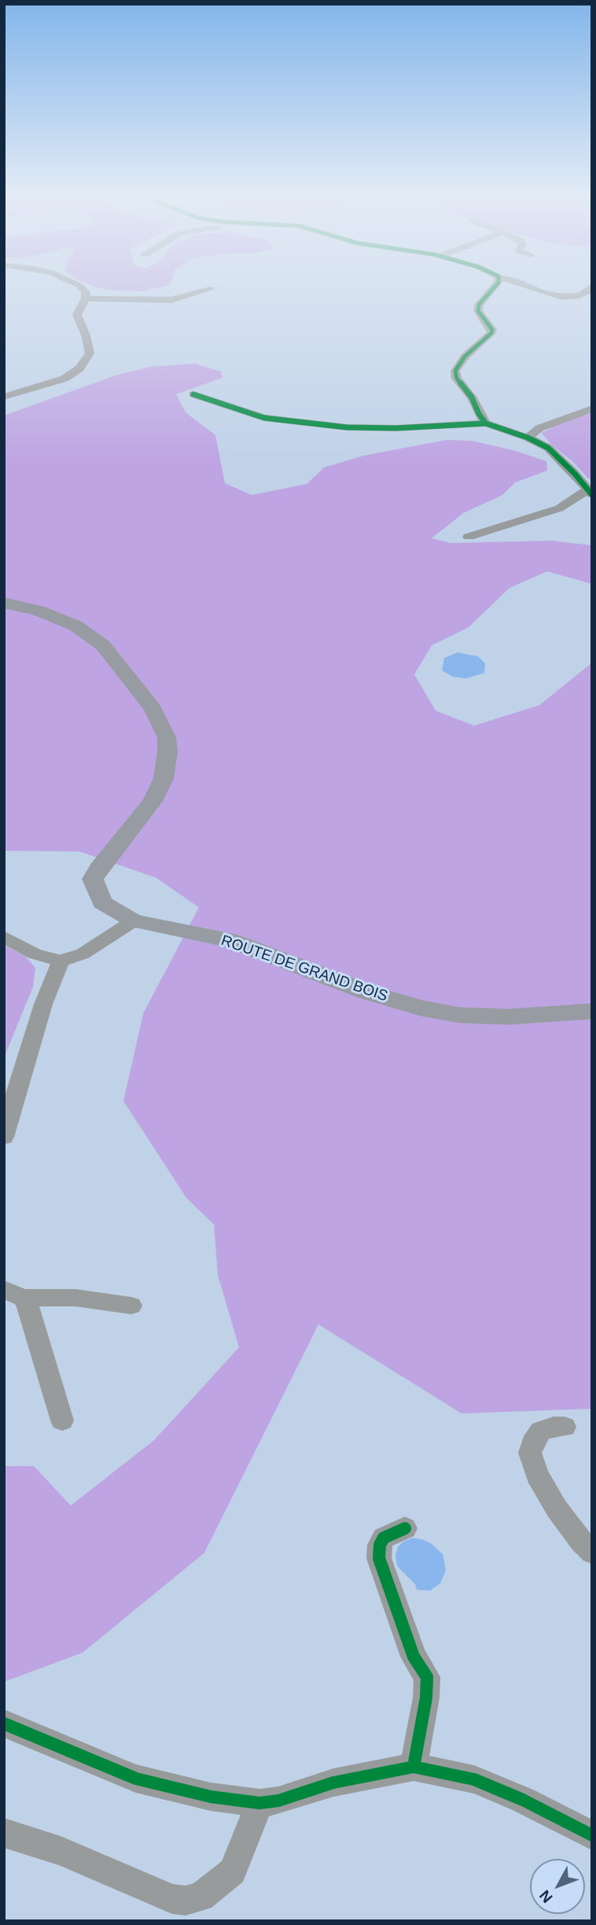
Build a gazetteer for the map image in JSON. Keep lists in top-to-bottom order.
{
  "streets": {
    "main road": ["ROUTE DE GRAND BOIS"]
  },
  "north": "bottom left"
}
